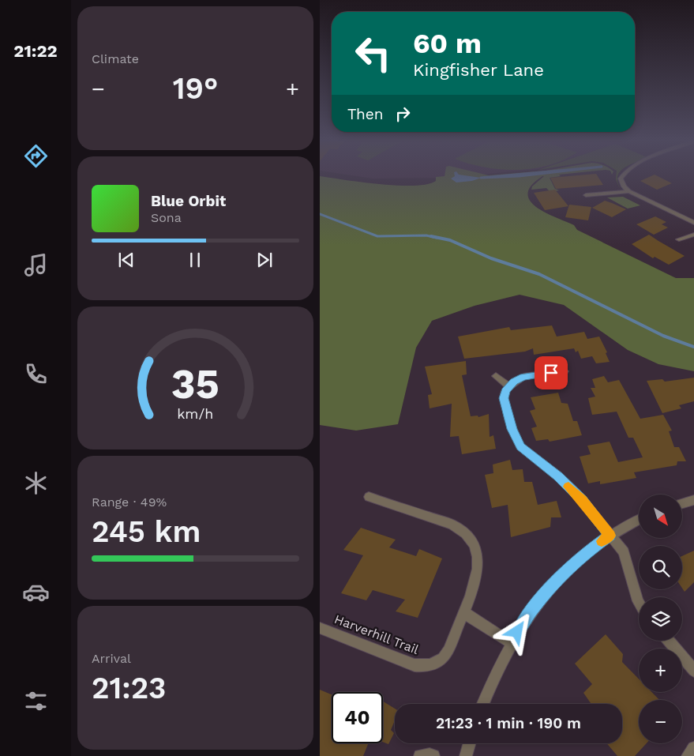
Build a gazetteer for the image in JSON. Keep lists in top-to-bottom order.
{
  "streets": {
    "street": ["Harverhill Trail"]
  },
  "north": "bottom right",
  "page": {
    "tabs": "21:22",
    "tile": [
      "Climate",
      ["Range · 49%", "245 km"],
      ["Arrival", "21:23"]
    ],
    "turn": ["60 m", "Kingfisher Lane"],
    "heat": ["−", "19°", "+"],
    "then": "Then",
    "song": ["Blue Orbit", "Sona"],
    "map_buttons": ["+", "−"],
    "limit": "40",
    "trip": "21:23 · 1 min · 190 m",
    "gauge": ["35", "km/h"]
  }
}
